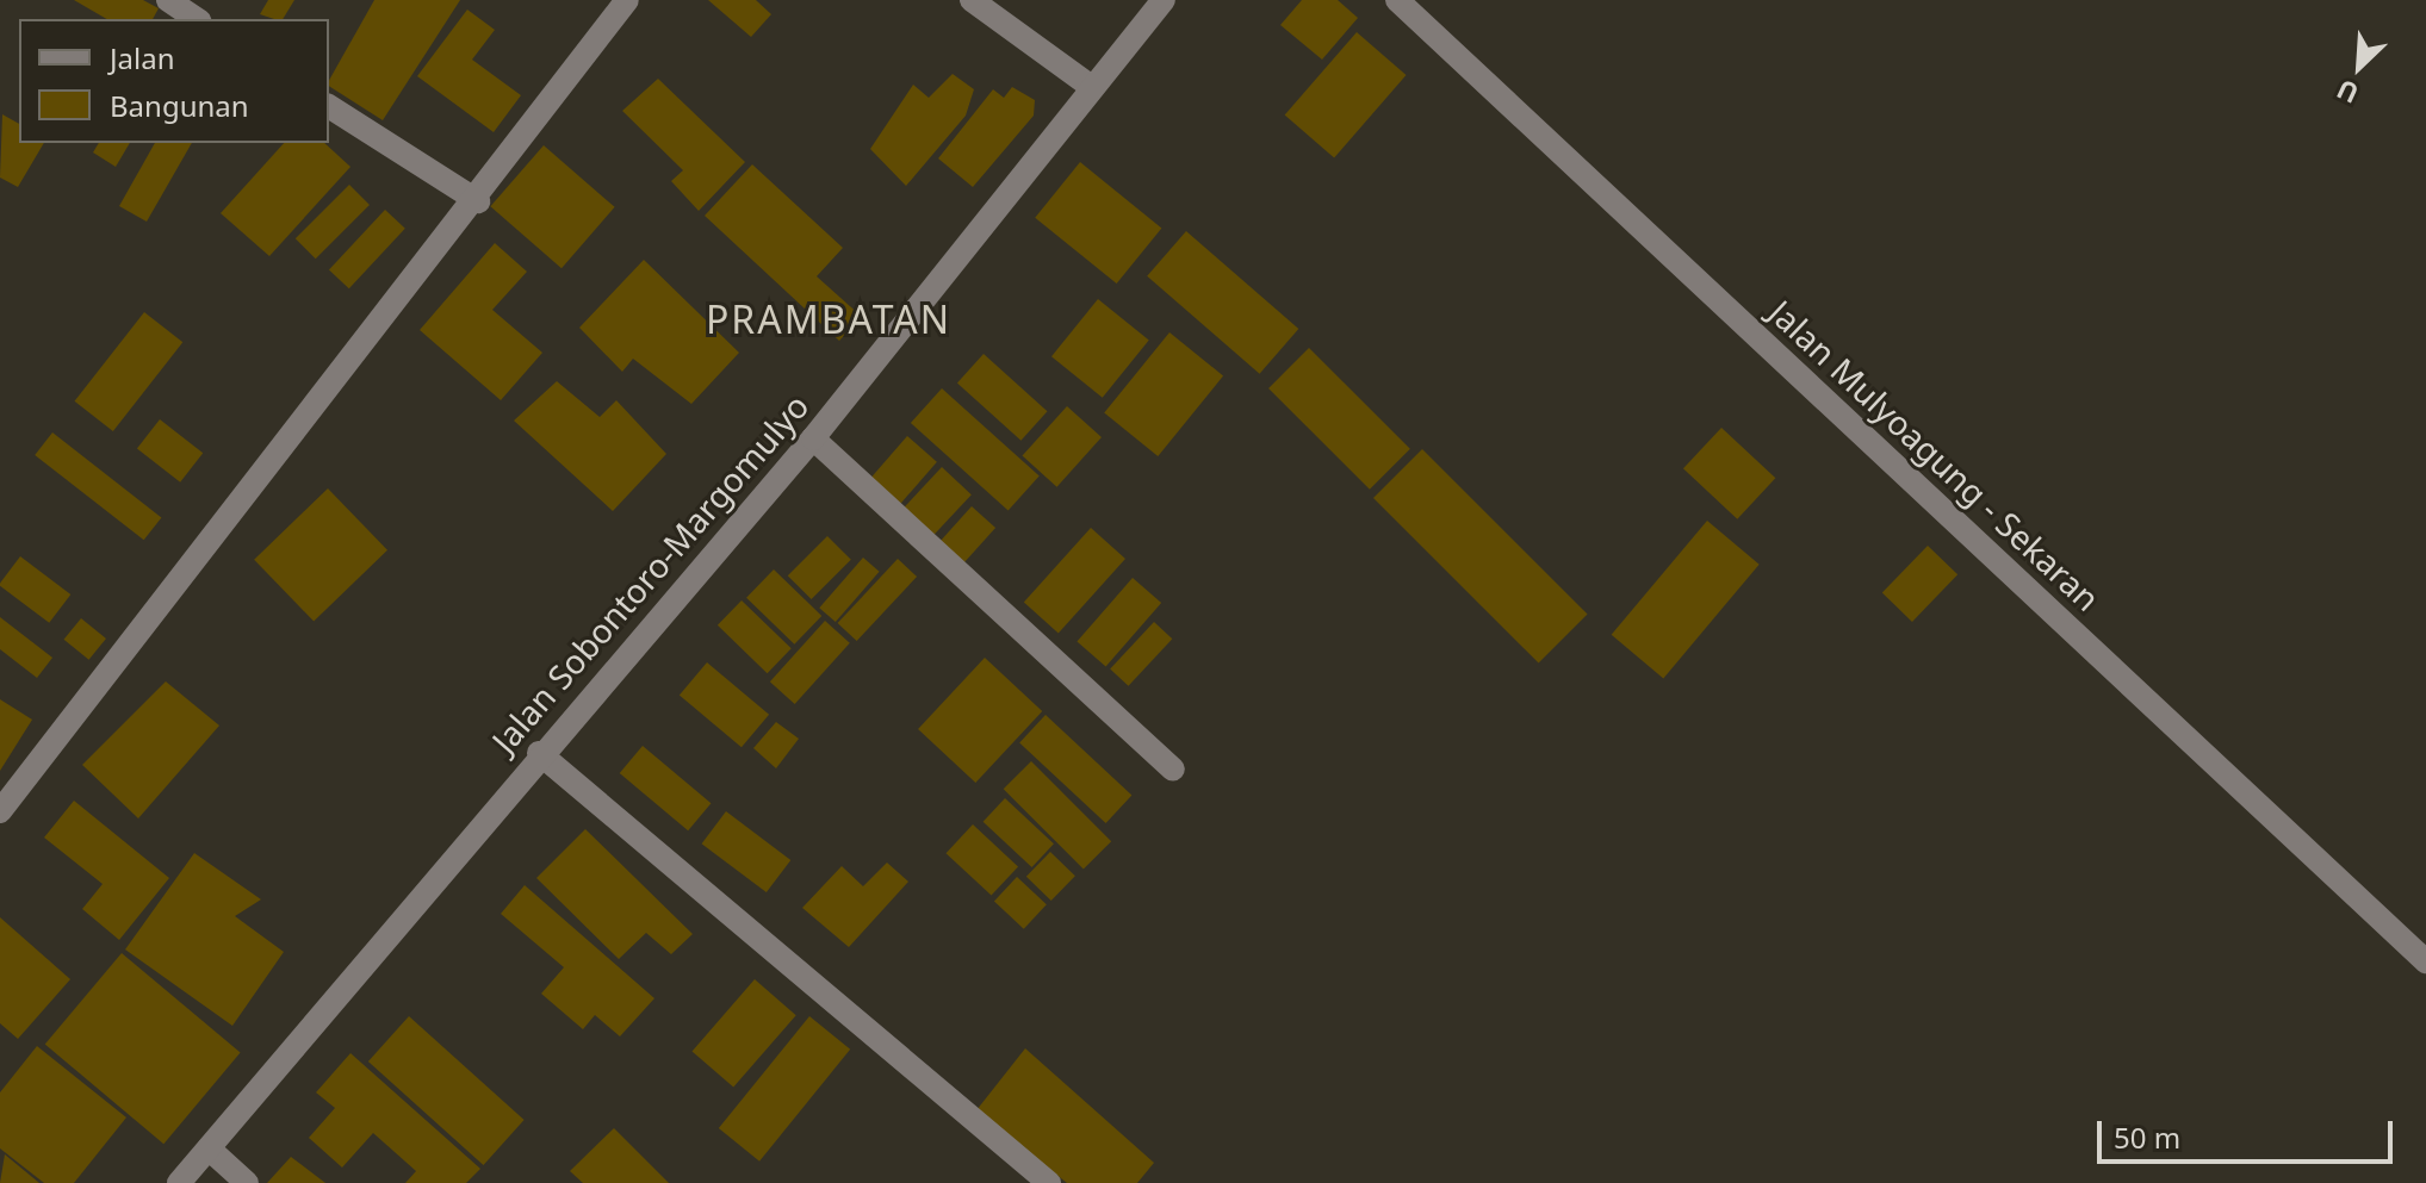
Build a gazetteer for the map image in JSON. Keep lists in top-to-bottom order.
{
  "streets": {
    "street": ["Jalan Mulyoagung - Sekaran", "Jalan Sobontoro-Margomulyo"]
  },
  "districts": ["PRAMBATAN"],
  "legend": ["Jalan", "Bangunan"],
  "scale_bar": "50 m",
  "north": "bottom left"
}
